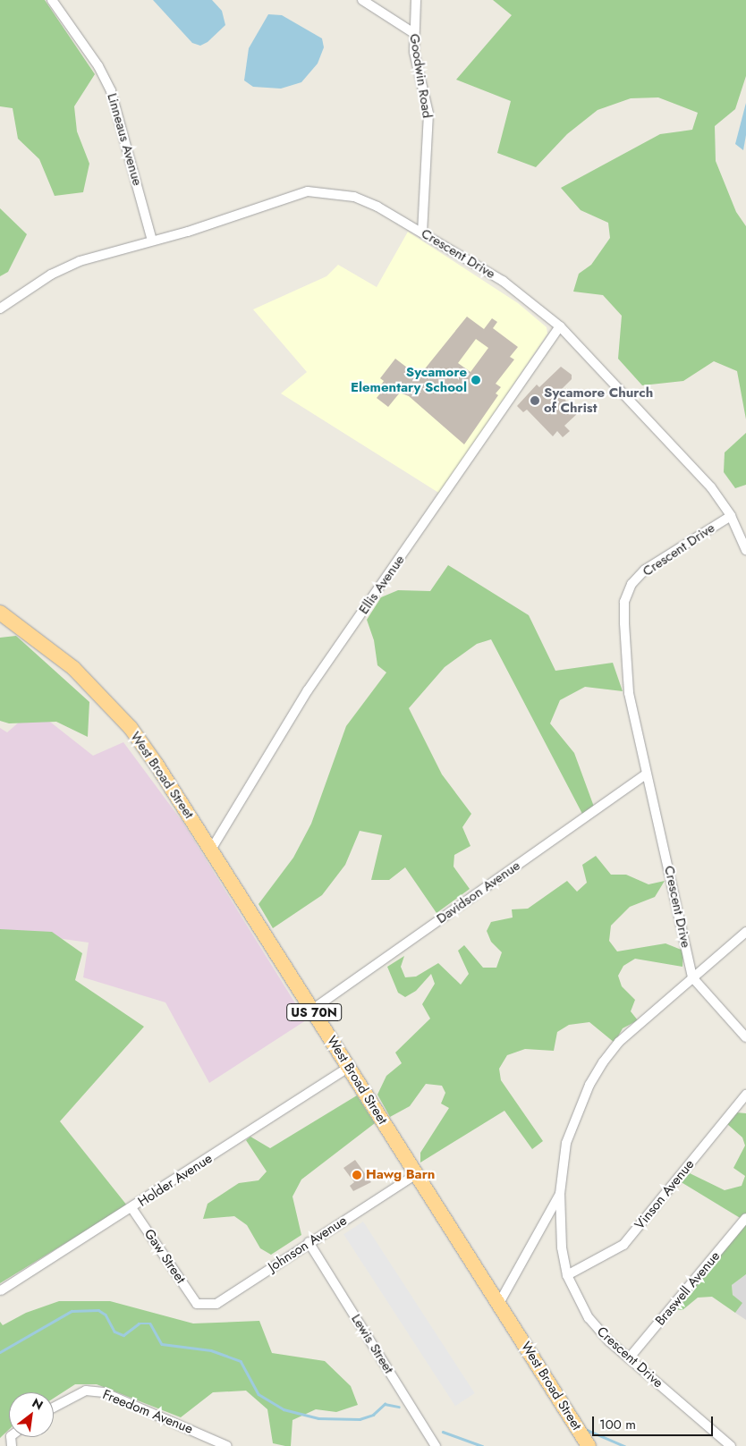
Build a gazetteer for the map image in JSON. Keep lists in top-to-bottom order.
{
  "streets": {
    "main road": ["West Broad Street", "US 70N"],
    "street": [
      "Goodwin Road",
      "Linneaus Avenue",
      "Crescent Drive",
      "Ellis Avenue",
      "Davidson Avenue",
      "Holder Avenue",
      "Vinson Avenue",
      "Johnson Avenue",
      "Gaw Street",
      "Braswell Avenue",
      "Lewis Street",
      "Freedom Avenue"
    ]
  },
  "crossings": [
    ["Goodwin Road", "Crescent Drive"],
    ["Linneaus Avenue", "Crescent Drive"],
    ["Crescent Drive", "Ellis Avenue"],
    ["Crescent Drive", "Davidson Avenue"],
    ["Crescent Drive", "Vinson Avenue"],
    ["Crescent Drive", "Braswell Avenue"],
    ["Ellis Avenue", "West Broad Street"],
    ["West Broad Street", "Davidson Avenue"],
    ["West Broad Street", "Holder Avenue"],
    ["West Broad Street", "Johnson Avenue"],
    ["Holder Avenue", "Gaw Street"],
    ["Johnson Avenue", "Gaw Street"],
    ["Johnson Avenue", "Lewis Street"]
  ],
  "places": ["Sycamore Elementary School", "Sycamore Church of Christ", "Hawg Barn"],
  "scale_bar": "100 m",
  "north": "top right"
}
